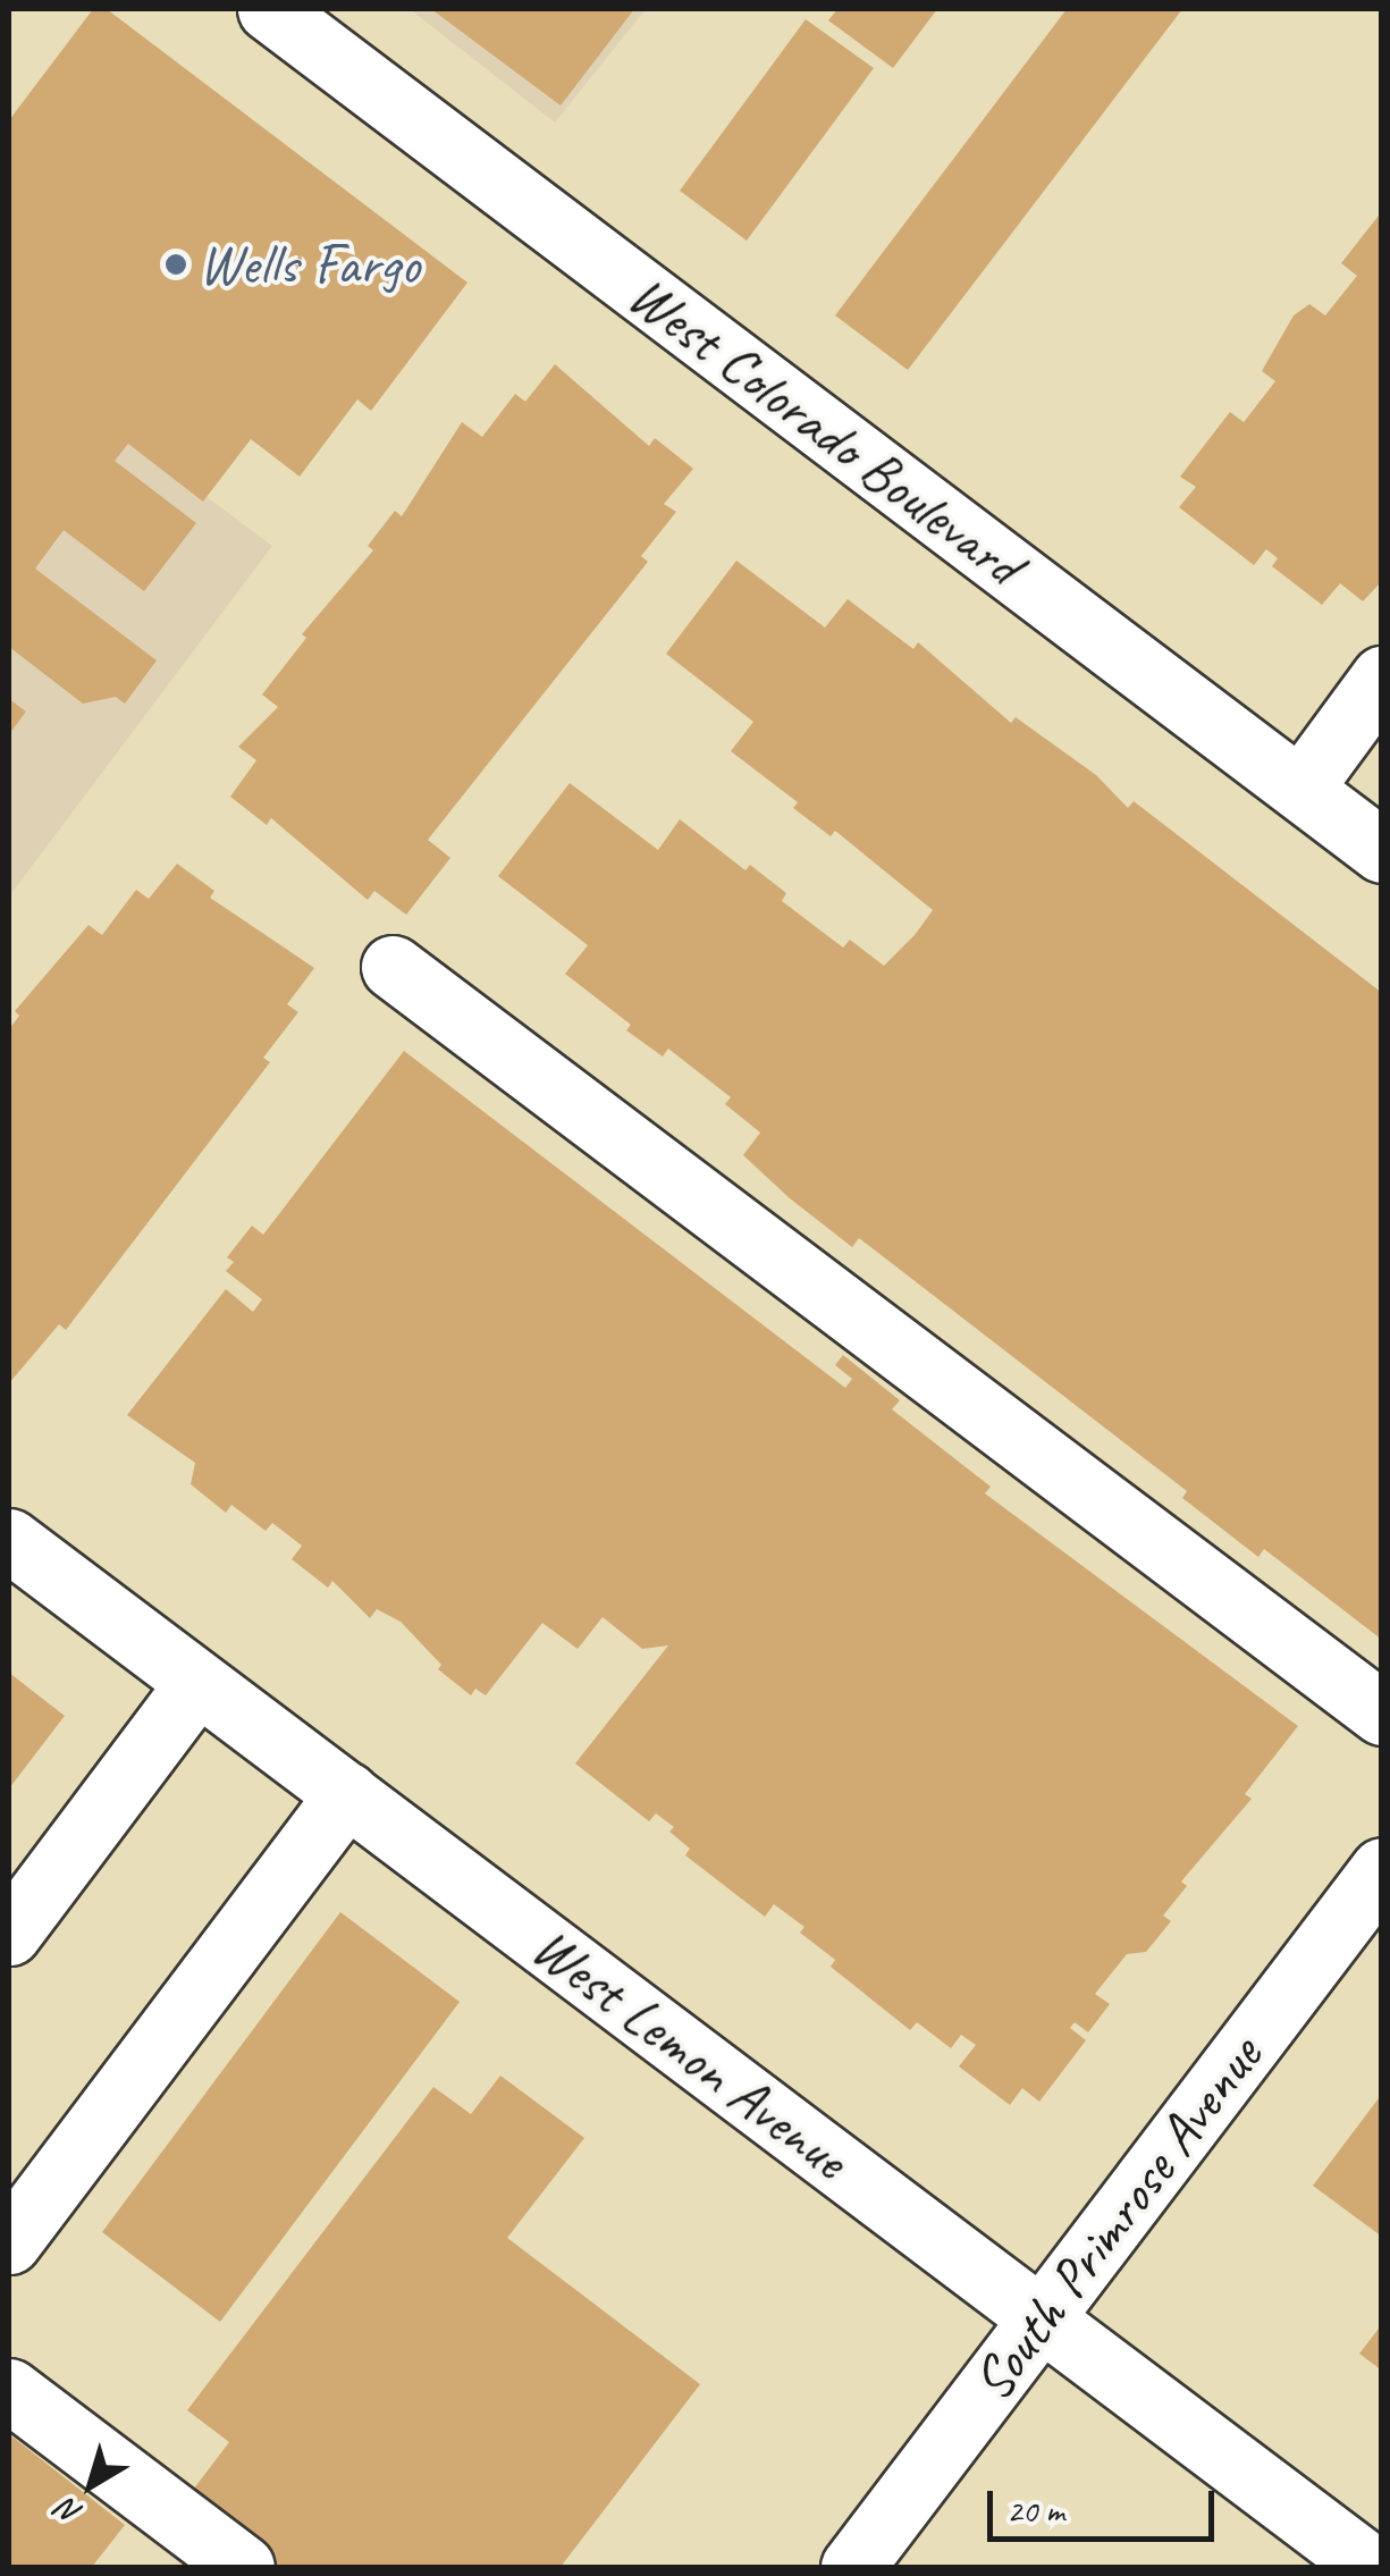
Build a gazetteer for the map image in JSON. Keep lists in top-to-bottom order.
{
  "streets": {
    "street": ["West Colorado Boulevard", "West Lemon Avenue", "South Primrose Avenue"]
  },
  "crossings": [
    ["West Lemon Avenue", "South Primrose Avenue"]
  ],
  "places": ["Wells Fargo"],
  "scale_bar": "20 m",
  "north": "bottom left"
}
